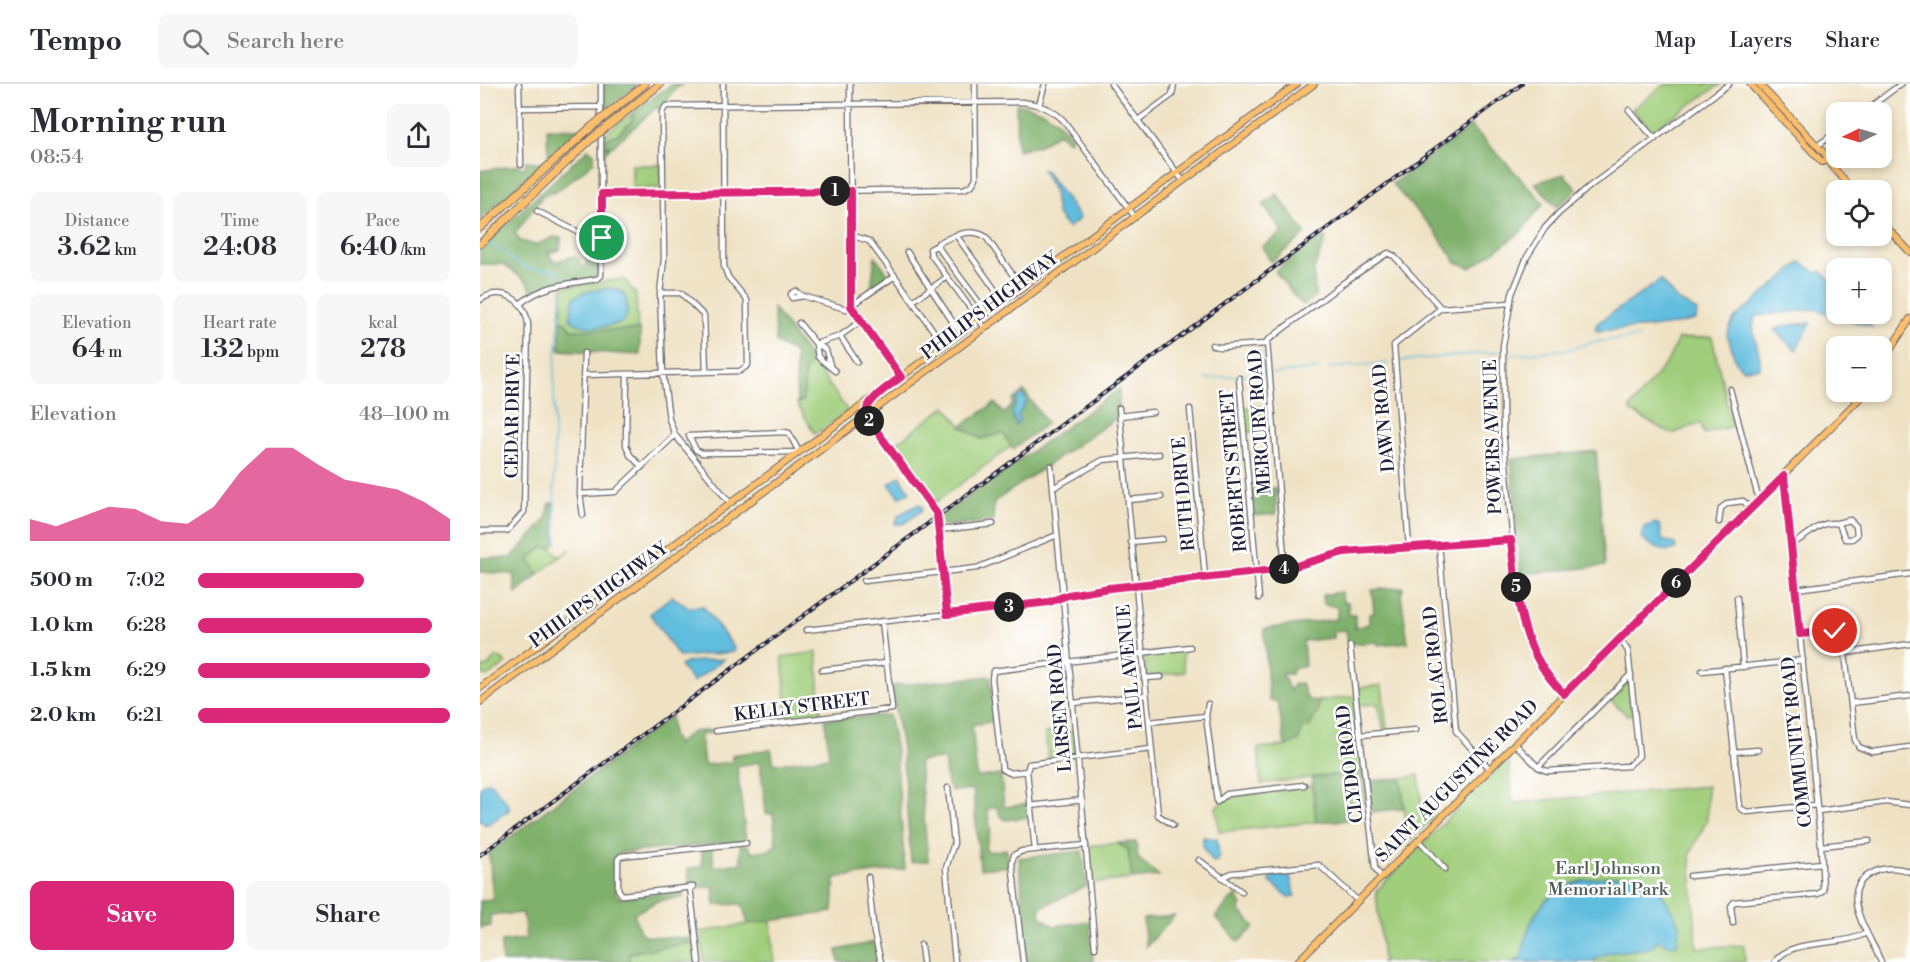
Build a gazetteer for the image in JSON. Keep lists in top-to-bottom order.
{
  "streets": {
    "main road": ["PHILIPS HIGHWAY", "SAINT AUGUSTINE ROAD"],
    "street": [
      "CEDAR DRIVE",
      "DAWN ROAD",
      "MERCURY ROAD",
      "POWERS AVENUE",
      "ROBERTS STREET",
      "RUTH DRIVE",
      "ROLAC ROAD",
      "PAUL AVENUE",
      "KELLY STREET",
      "LARSEN ROAD",
      "COMMUNITY ROAD",
      "CLYDO ROAD"
    ]
  },
  "crossings": [
    ["DAWN ROAD", "MERCURY ROAD"],
    ["POWERS AVENUE", "SAINT AUGUSTINE ROAD"],
    ["ROLAC ROAD", "SAINT AUGUSTINE ROAD"],
    ["COMMUNITY ROAD", "SAINT AUGUSTINE ROAD"],
    ["CLYDO ROAD", "SAINT AUGUSTINE ROAD"]
  ],
  "parks": ["Earl Johnson Memorial Park"],
  "north": "left",
  "page": {
    "header": "Tempo",
    "search": "Search here",
    "nav": ["Map", "Layers", "Share"],
    "heading": ["Morning run", "08:54"],
    "map_buttons": ["+", "−"],
    "pins": [
      "1",
      "2",
      "4",
      "6",
      "5",
      "3"
    ],
    "stats": [
      ["Distance", "3.62 km"],
      ["Time", "24:08"],
      ["Pace", "6:40 /km"],
      ["Elevation", "64 m"],
      ["Heart rate", "132 bpm"],
      ["kcal", "278"]
    ],
    "chart": ["Elevation", "48–100 m"],
    "list": [
      {
        "name": "500 m",
        "note": "7:02"
      },
      {
        "name": "1.0 km",
        "note": "6:28"
      },
      {
        "name": "1.5 km",
        "note": "6:29"
      },
      {
        "name": "2.0 km",
        "note": "6:21"
      }
    ],
    "buttons": ["Save", "Share"]
  }
}
